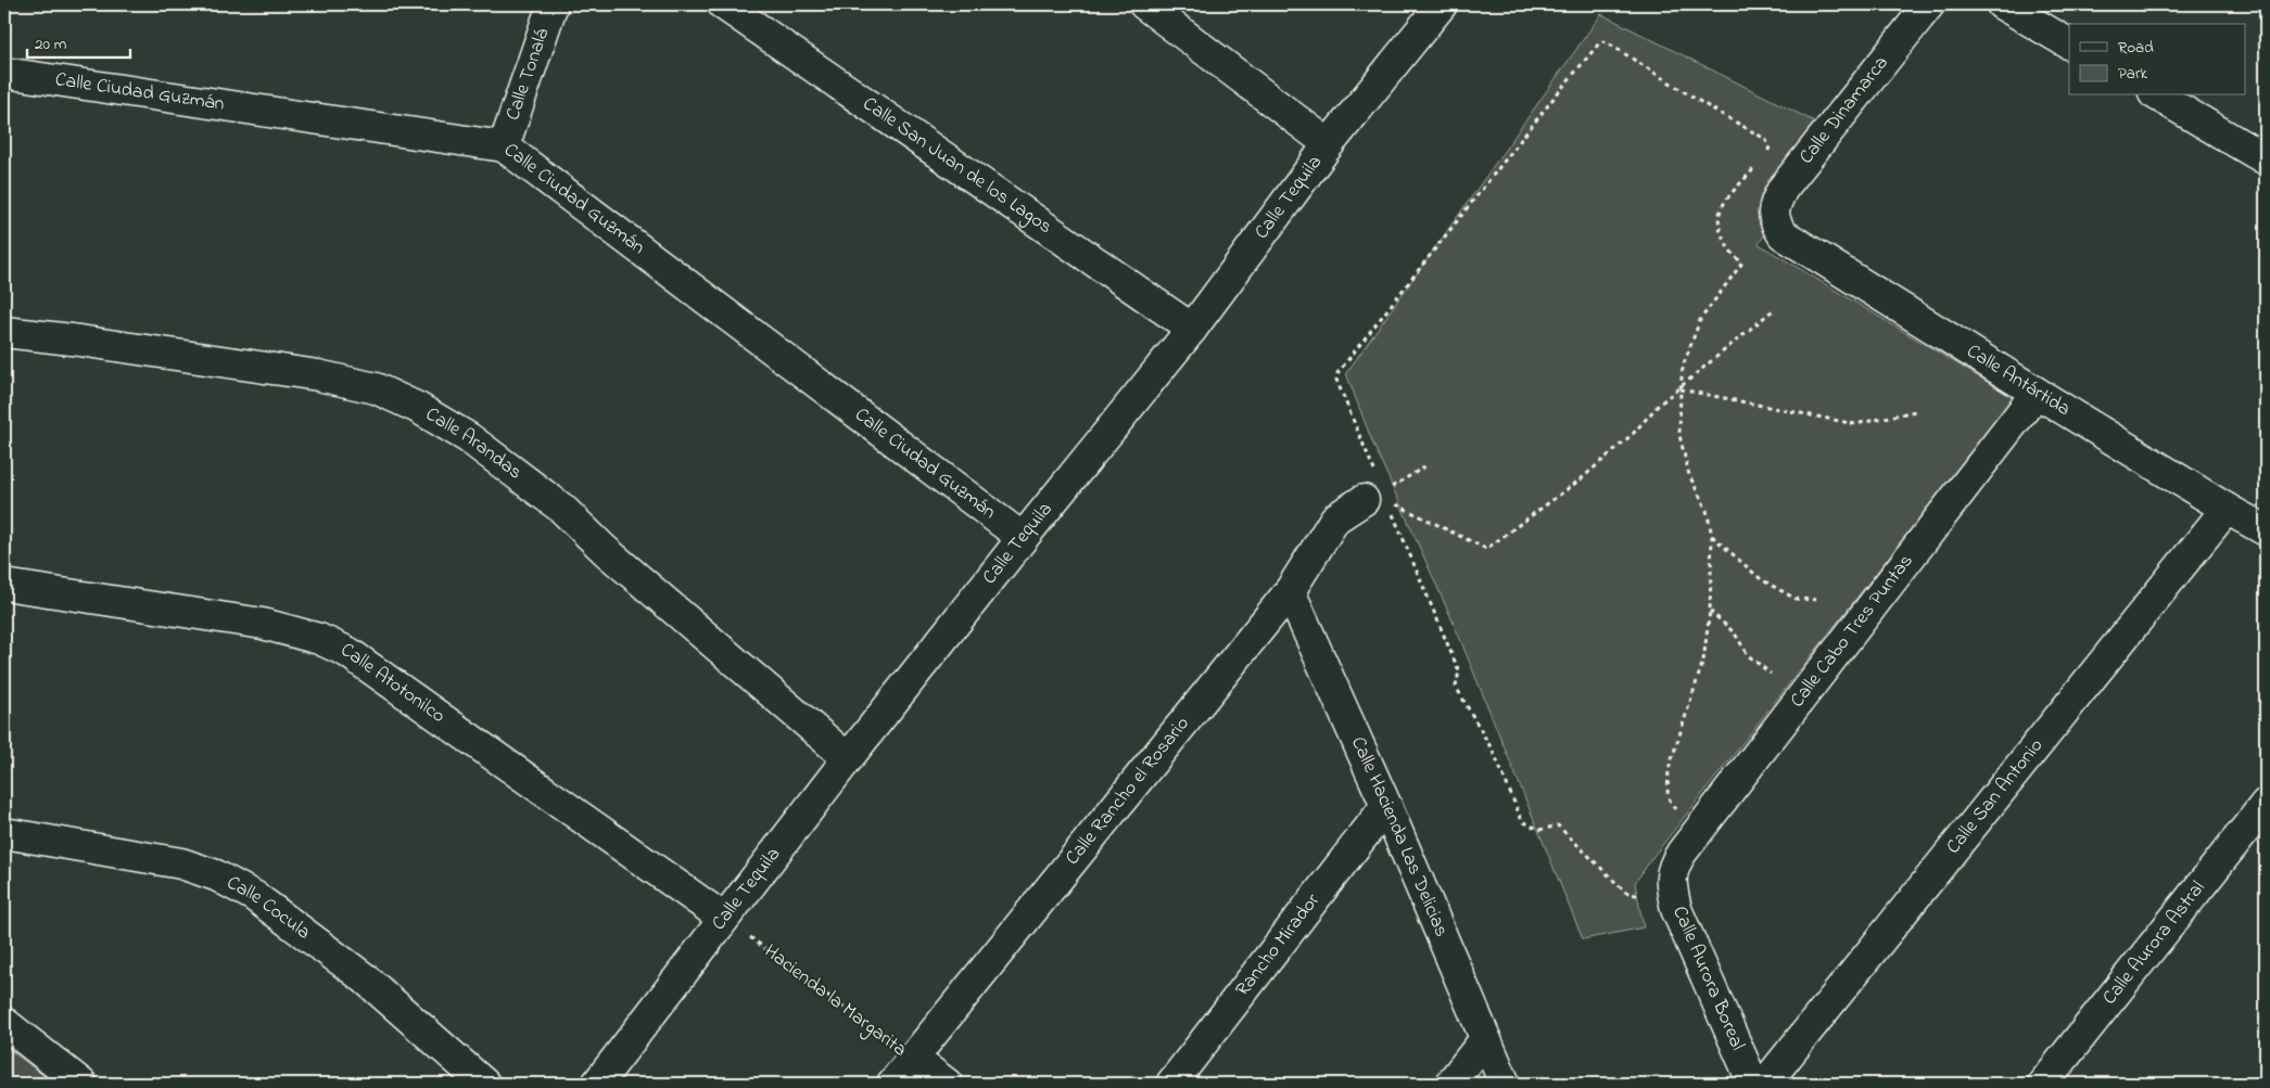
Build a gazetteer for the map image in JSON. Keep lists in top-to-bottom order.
{
  "streets": {
    "street": [
      "Calle Tonalá",
      "Calle Ciudad Guzmán",
      "Calle Dinamarca",
      "Calle San Juan de los Lagos",
      "Calle Tequila",
      "Calle Antártida",
      "Calle Arandas",
      "Calle Cabo Tres Puntas",
      "Calle Atotonilco",
      "Calle Rancho el Rosario",
      "Calle San Antonio",
      "Calle Hacienda Las Delicias",
      "Calle Cocula",
      "Calle Aurora Astral",
      "Rancho Mirador",
      "Calle Aurora Boreal",
      "Hacienda la Margarita"
    ]
  },
  "crossings": [
    ["Calle Tonalá", "Calle Ciudad Guzmán"],
    ["Calle Ciudad Guzmán", "Calle Tequila"],
    ["Calle Dinamarca", "Calle Antártida"],
    ["Calle San Juan de los Lagos", "Calle Tequila"],
    ["Calle Tequila", "Calle Arandas"],
    ["Calle Tequila", "Calle Atotonilco"],
    ["Calle Tequila", "Hacienda la Margarita"],
    ["Calle Antártida", "Calle Cabo Tres Puntas"],
    ["Calle Antártida", "Calle San Antonio"],
    ["Calle Cabo Tres Puntas", "Calle Aurora Boreal"],
    ["Calle Atotonilco", "Hacienda la Margarita"],
    ["Calle Rancho el Rosario", "Calle Hacienda Las Delicias"],
    ["Calle Rancho el Rosario", "Hacienda la Margarita"],
    ["Calle Hacienda Las Delicias", "Rancho Mirador"]
  ],
  "legend": ["Road", "Park"],
  "scale_bar": "20 m"
}
